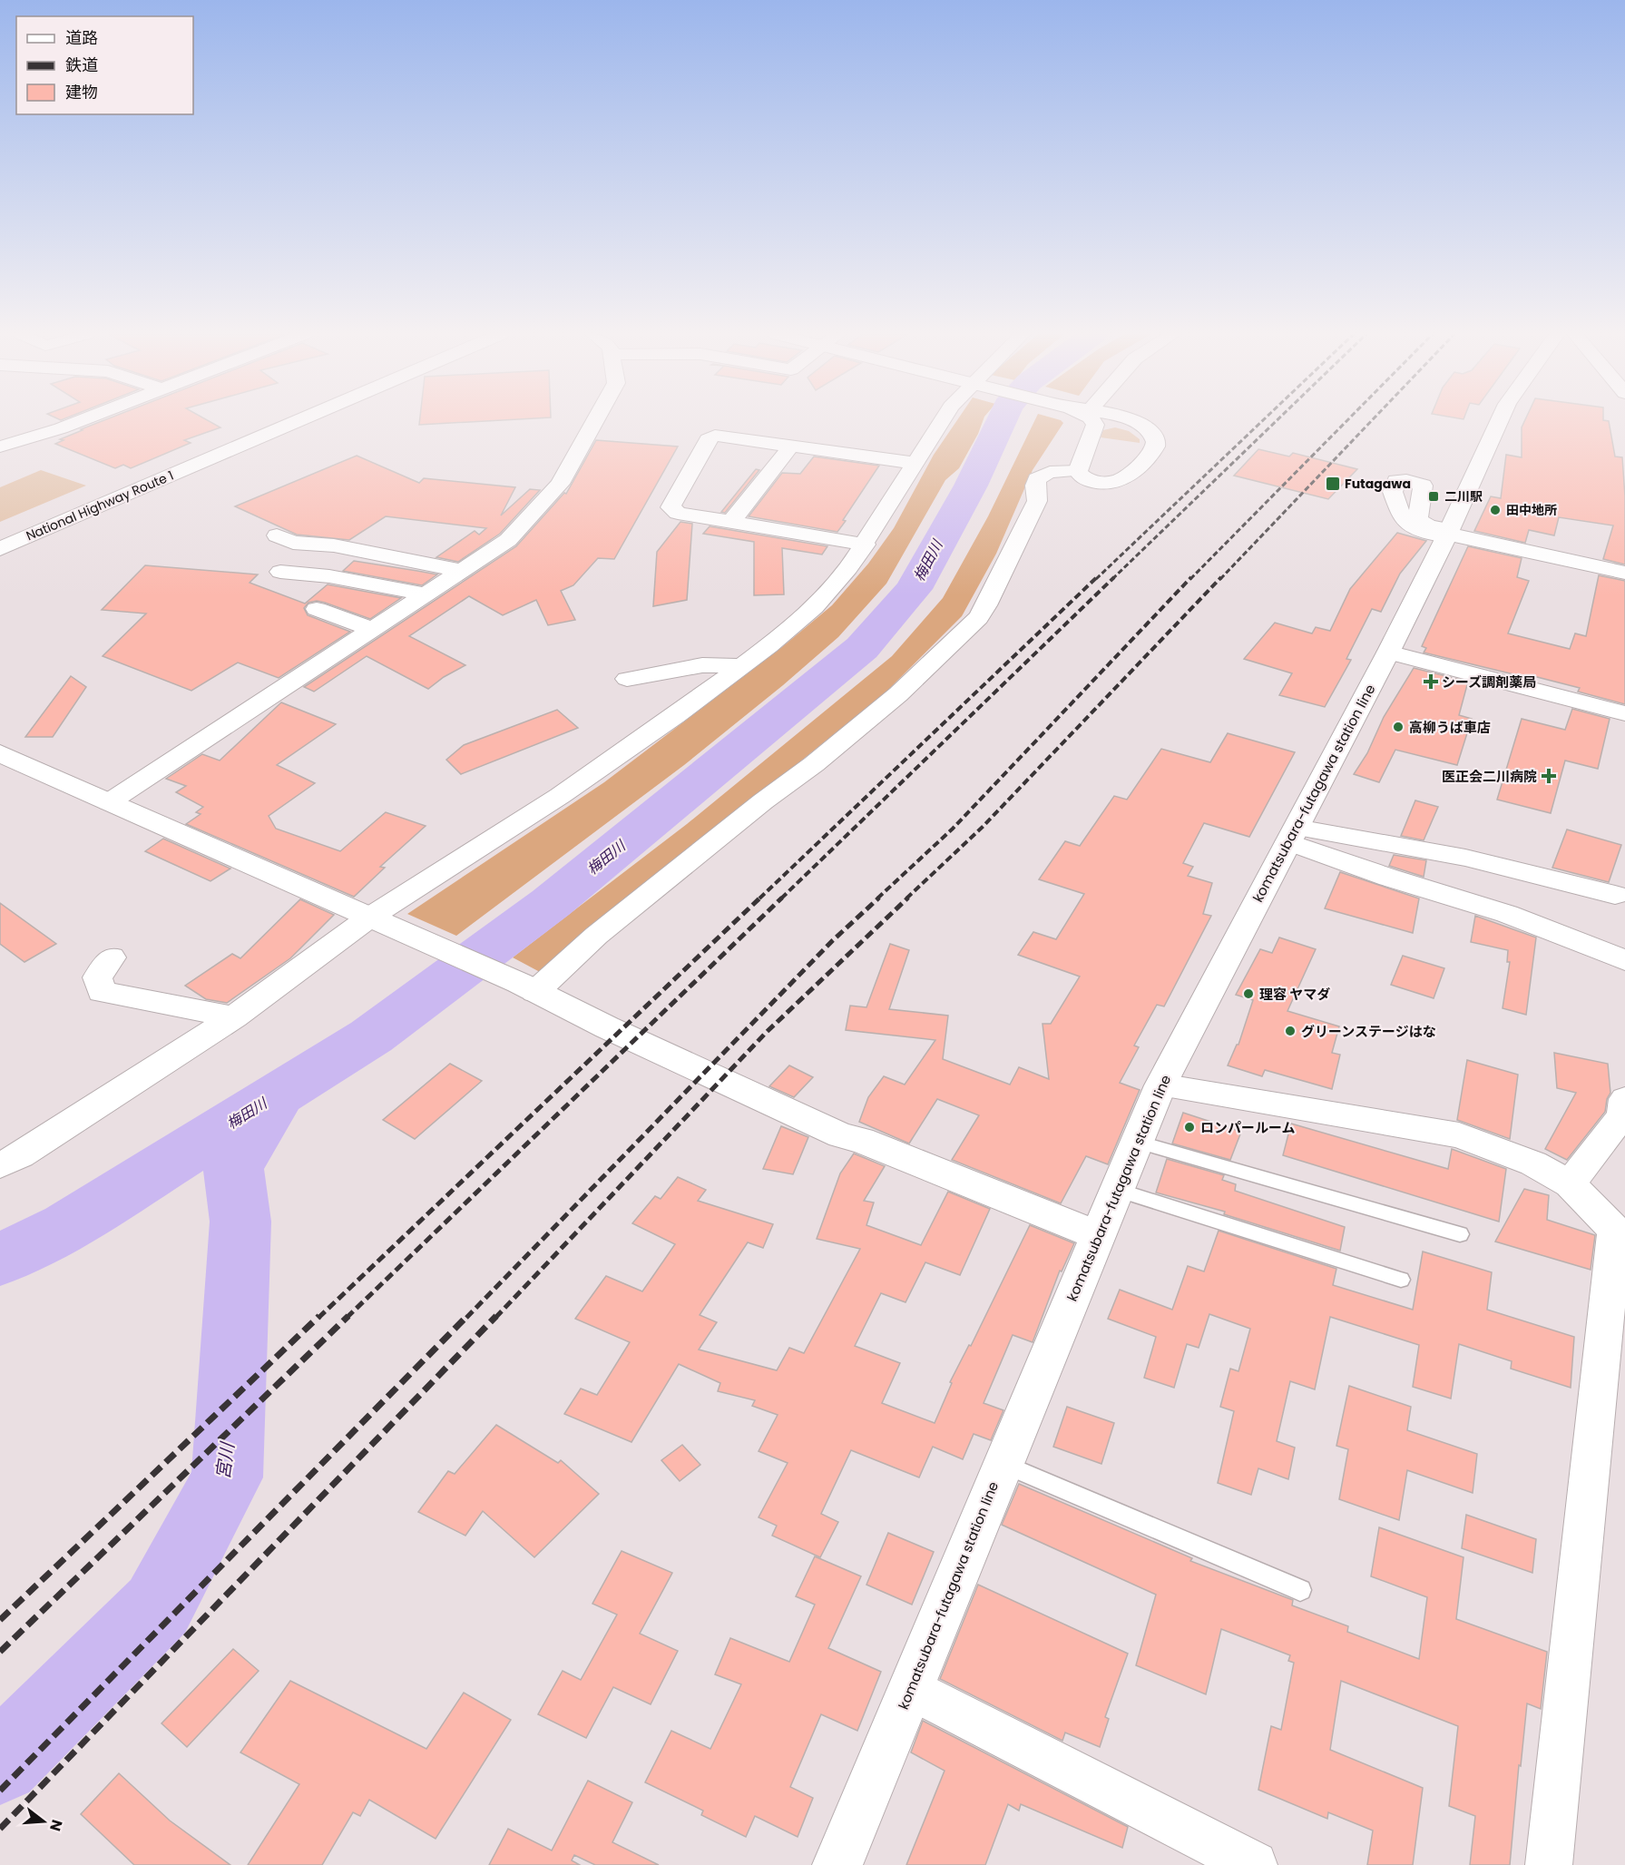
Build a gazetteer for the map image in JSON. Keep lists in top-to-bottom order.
{
  "streets": {
    "main road": ["National Highway Route 1", "komatsubara-futagawa station line"]
  },
  "water": ["梅田川", "宮川"],
  "places": {
    "transit": ["Futagawa", "二川駅"],
    "other": [
      "田中地所",
      "高柳うば車店",
      "理容 ヤマダ",
      "グリーンステージはな",
      "ロンパールーム"
    ],
    "health": ["シーズ調剤薬局", "医正会二川病院"]
  },
  "legend": ["道路", "鉄道", "建物"],
  "north": "right"
}
